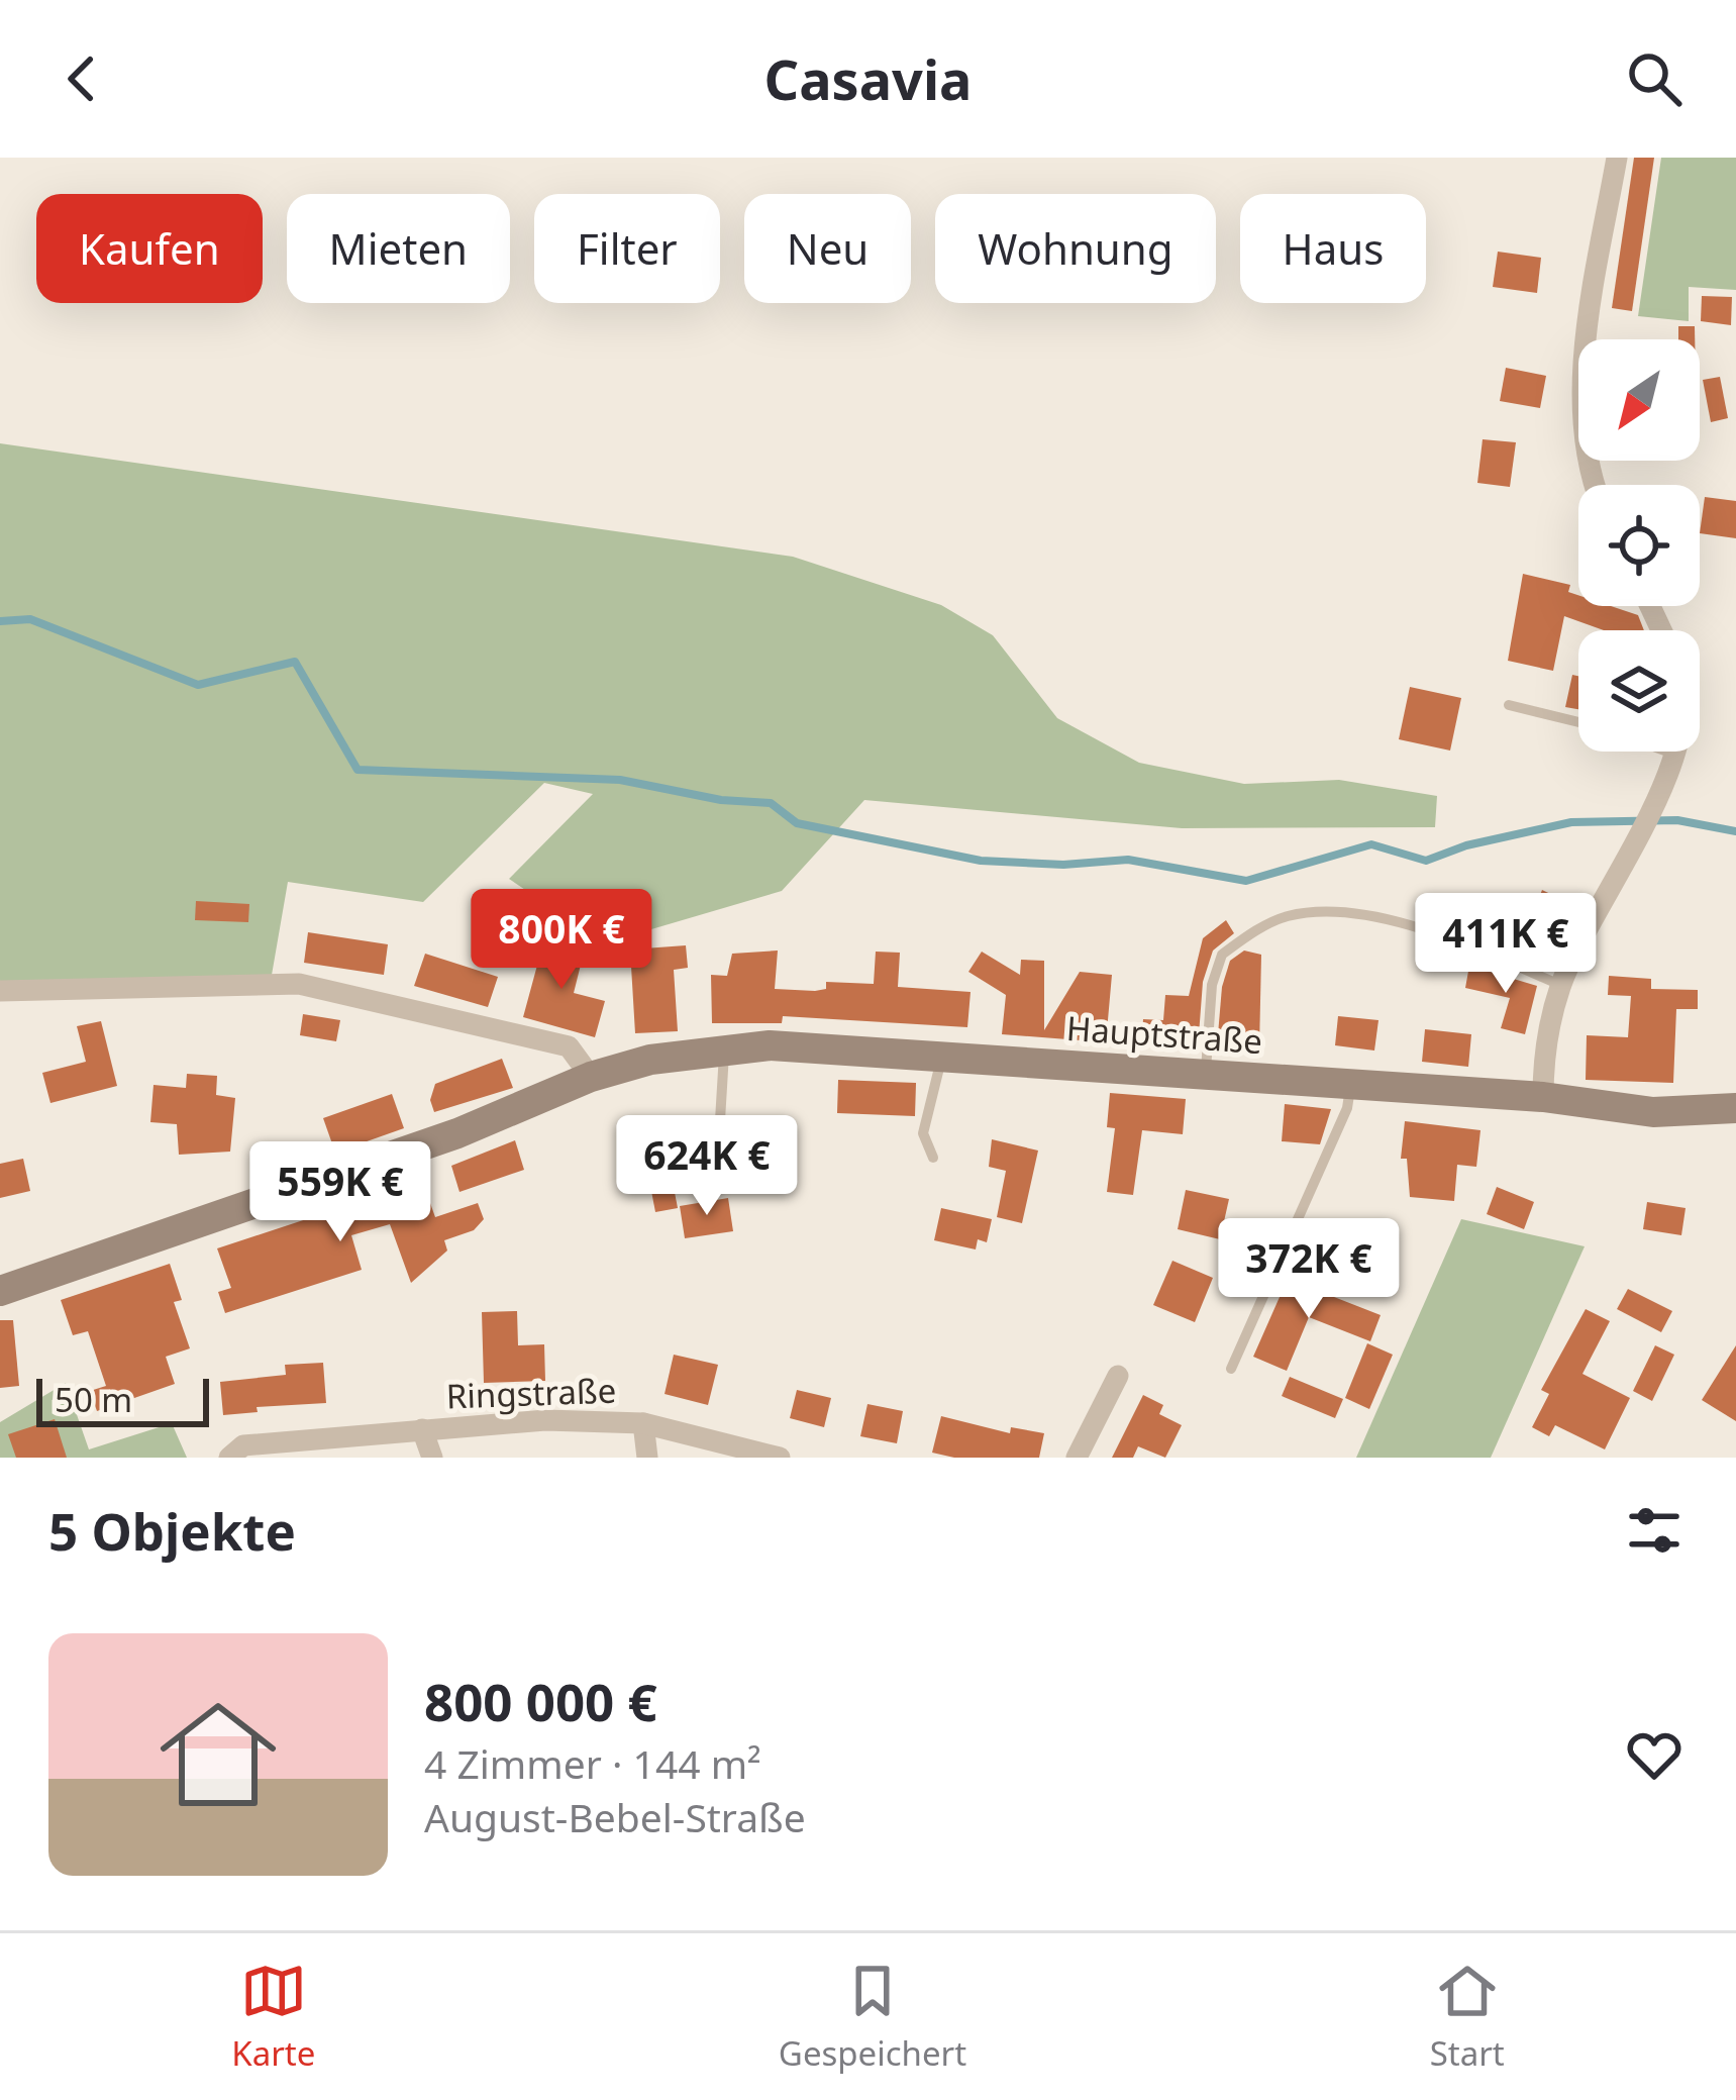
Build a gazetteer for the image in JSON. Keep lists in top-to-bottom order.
{
  "streets": {
    "main road": ["Hauptstraße"],
    "street": ["Ringstraße"]
  },
  "scale_bar": "50 m",
  "north": "bottom left",
  "page": {
    "header": "Casavia",
    "chip": [
      "Kaufen",
      "Mieten",
      "Filter",
      "Neu",
      "Wohnung",
      "Haus"
    ],
    "price": [
      "800K €",
      "411K €",
      "624K €",
      "559K €",
      "372K €"
    ],
    "scale": "50 m",
    "heading": "5 Objekte",
    "list": [
      {
        "name": "800 000 €",
        "note": "4 Zimmer · 144 m² · August-Bebel-Straße"
      }
    ],
    "tabs": ["Karte", "Gespeichert", "Start"]
  }
}
